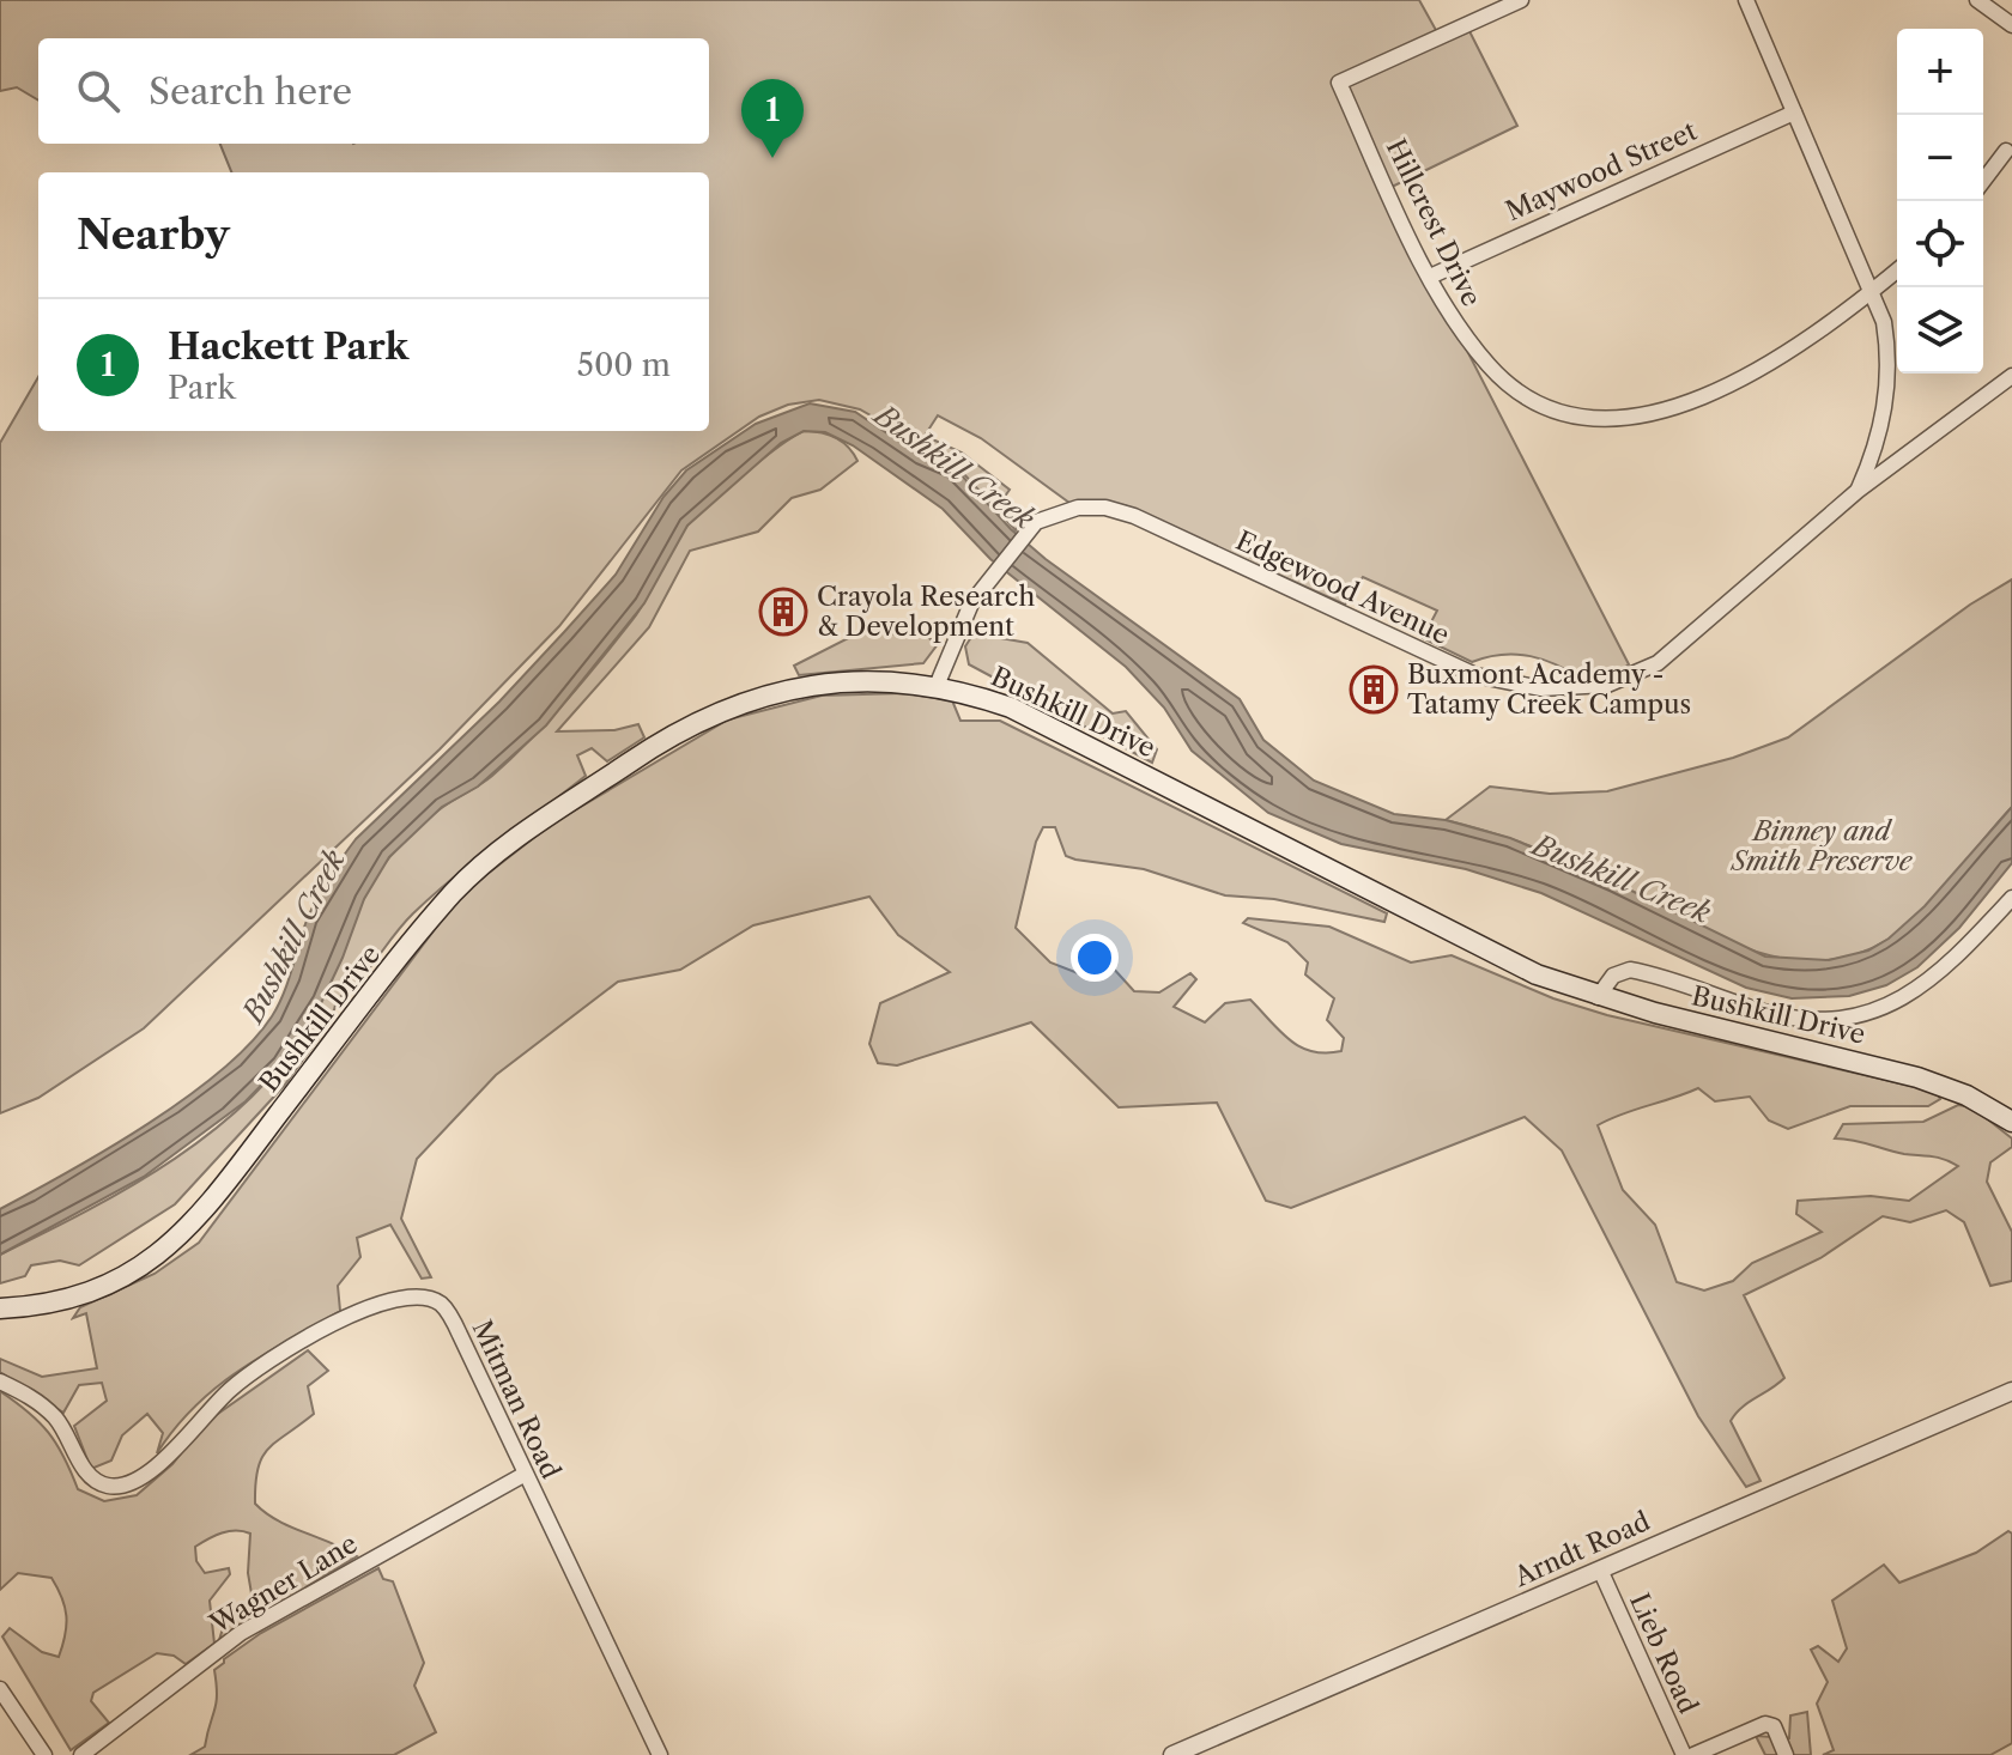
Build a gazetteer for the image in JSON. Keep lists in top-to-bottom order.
{
  "streets": {
    "main road": ["Bushkill Drive"],
    "street": [
      "Maywood Street",
      "Hillcrest Drive",
      "Edgewood Avenue",
      "Mitman Road",
      "Arndt Road",
      "Wagner Lane",
      "Lieb Road"
    ]
  },
  "crossings": [
    ["Maywood Street", "Hillcrest Drive"],
    ["Edgewood Avenue", "Bushkill Drive"],
    ["Mitman Road", "Wagner Lane"],
    ["Arndt Road", "Lieb Road"]
  ],
  "water": ["Bushkill Creek"],
  "parks": ["Binney and Smith Preserve"],
  "places": {
    "building": ["Crayola Research & Development", "Buxmont Academy - Tatamy Creek Campus"]
  },
  "page": {
    "map_buttons": ["+", "−"],
    "search": "Search here",
    "pins": "1",
    "heading": "Nearby",
    "list": [
      {
        "mark": "1",
        "name": "Hackett Park",
        "note": "Park",
        "value": "500 m"
      }
    ]
  }
}
